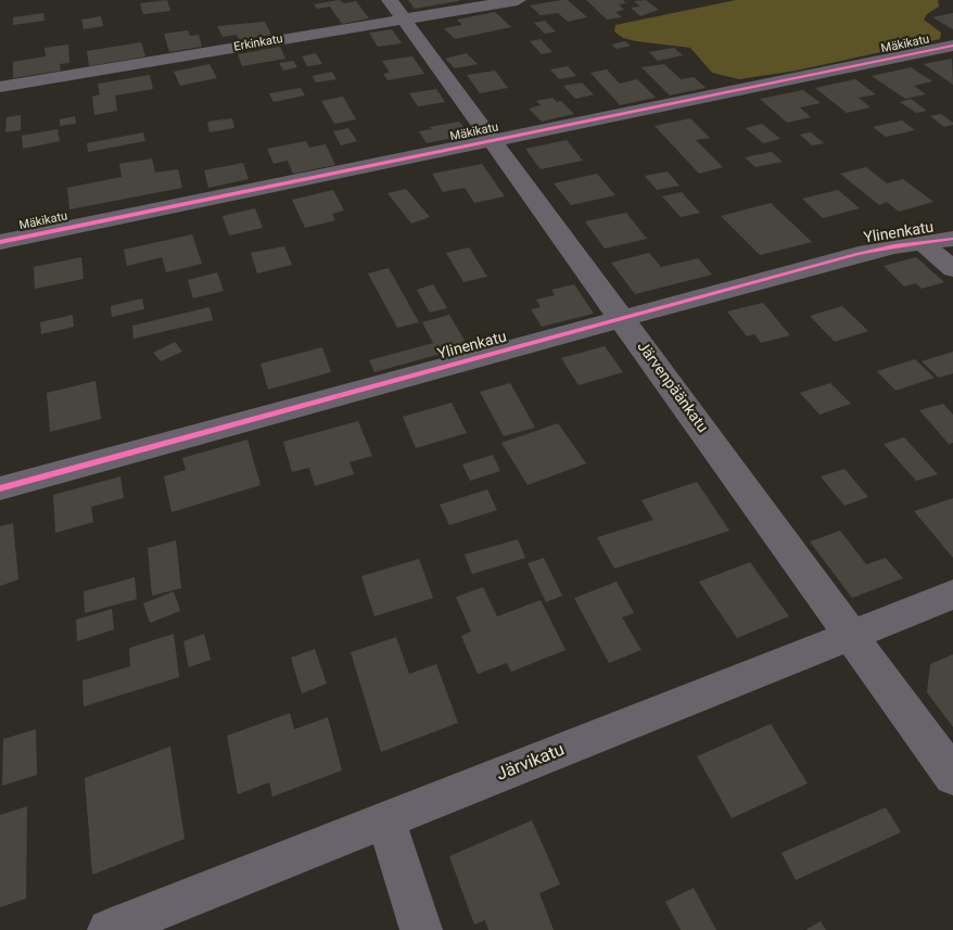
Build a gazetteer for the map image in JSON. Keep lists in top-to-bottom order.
{
  "streets": {
    "street": [
      "Erkinkatu",
      "Mäkikatu",
      "Ylinenkatu",
      "Järvenpäänkatu",
      "Järvikatu"
    ]
  },
  "crossings": [
    ["Erkinkatu", "Järvenpäänkatu"],
    ["Mäkikatu", "Järvenpäänkatu"],
    ["Ylinenkatu", "Järvenpäänkatu"],
    ["Järvenpäänkatu", "Järvikatu"]
  ]
}
